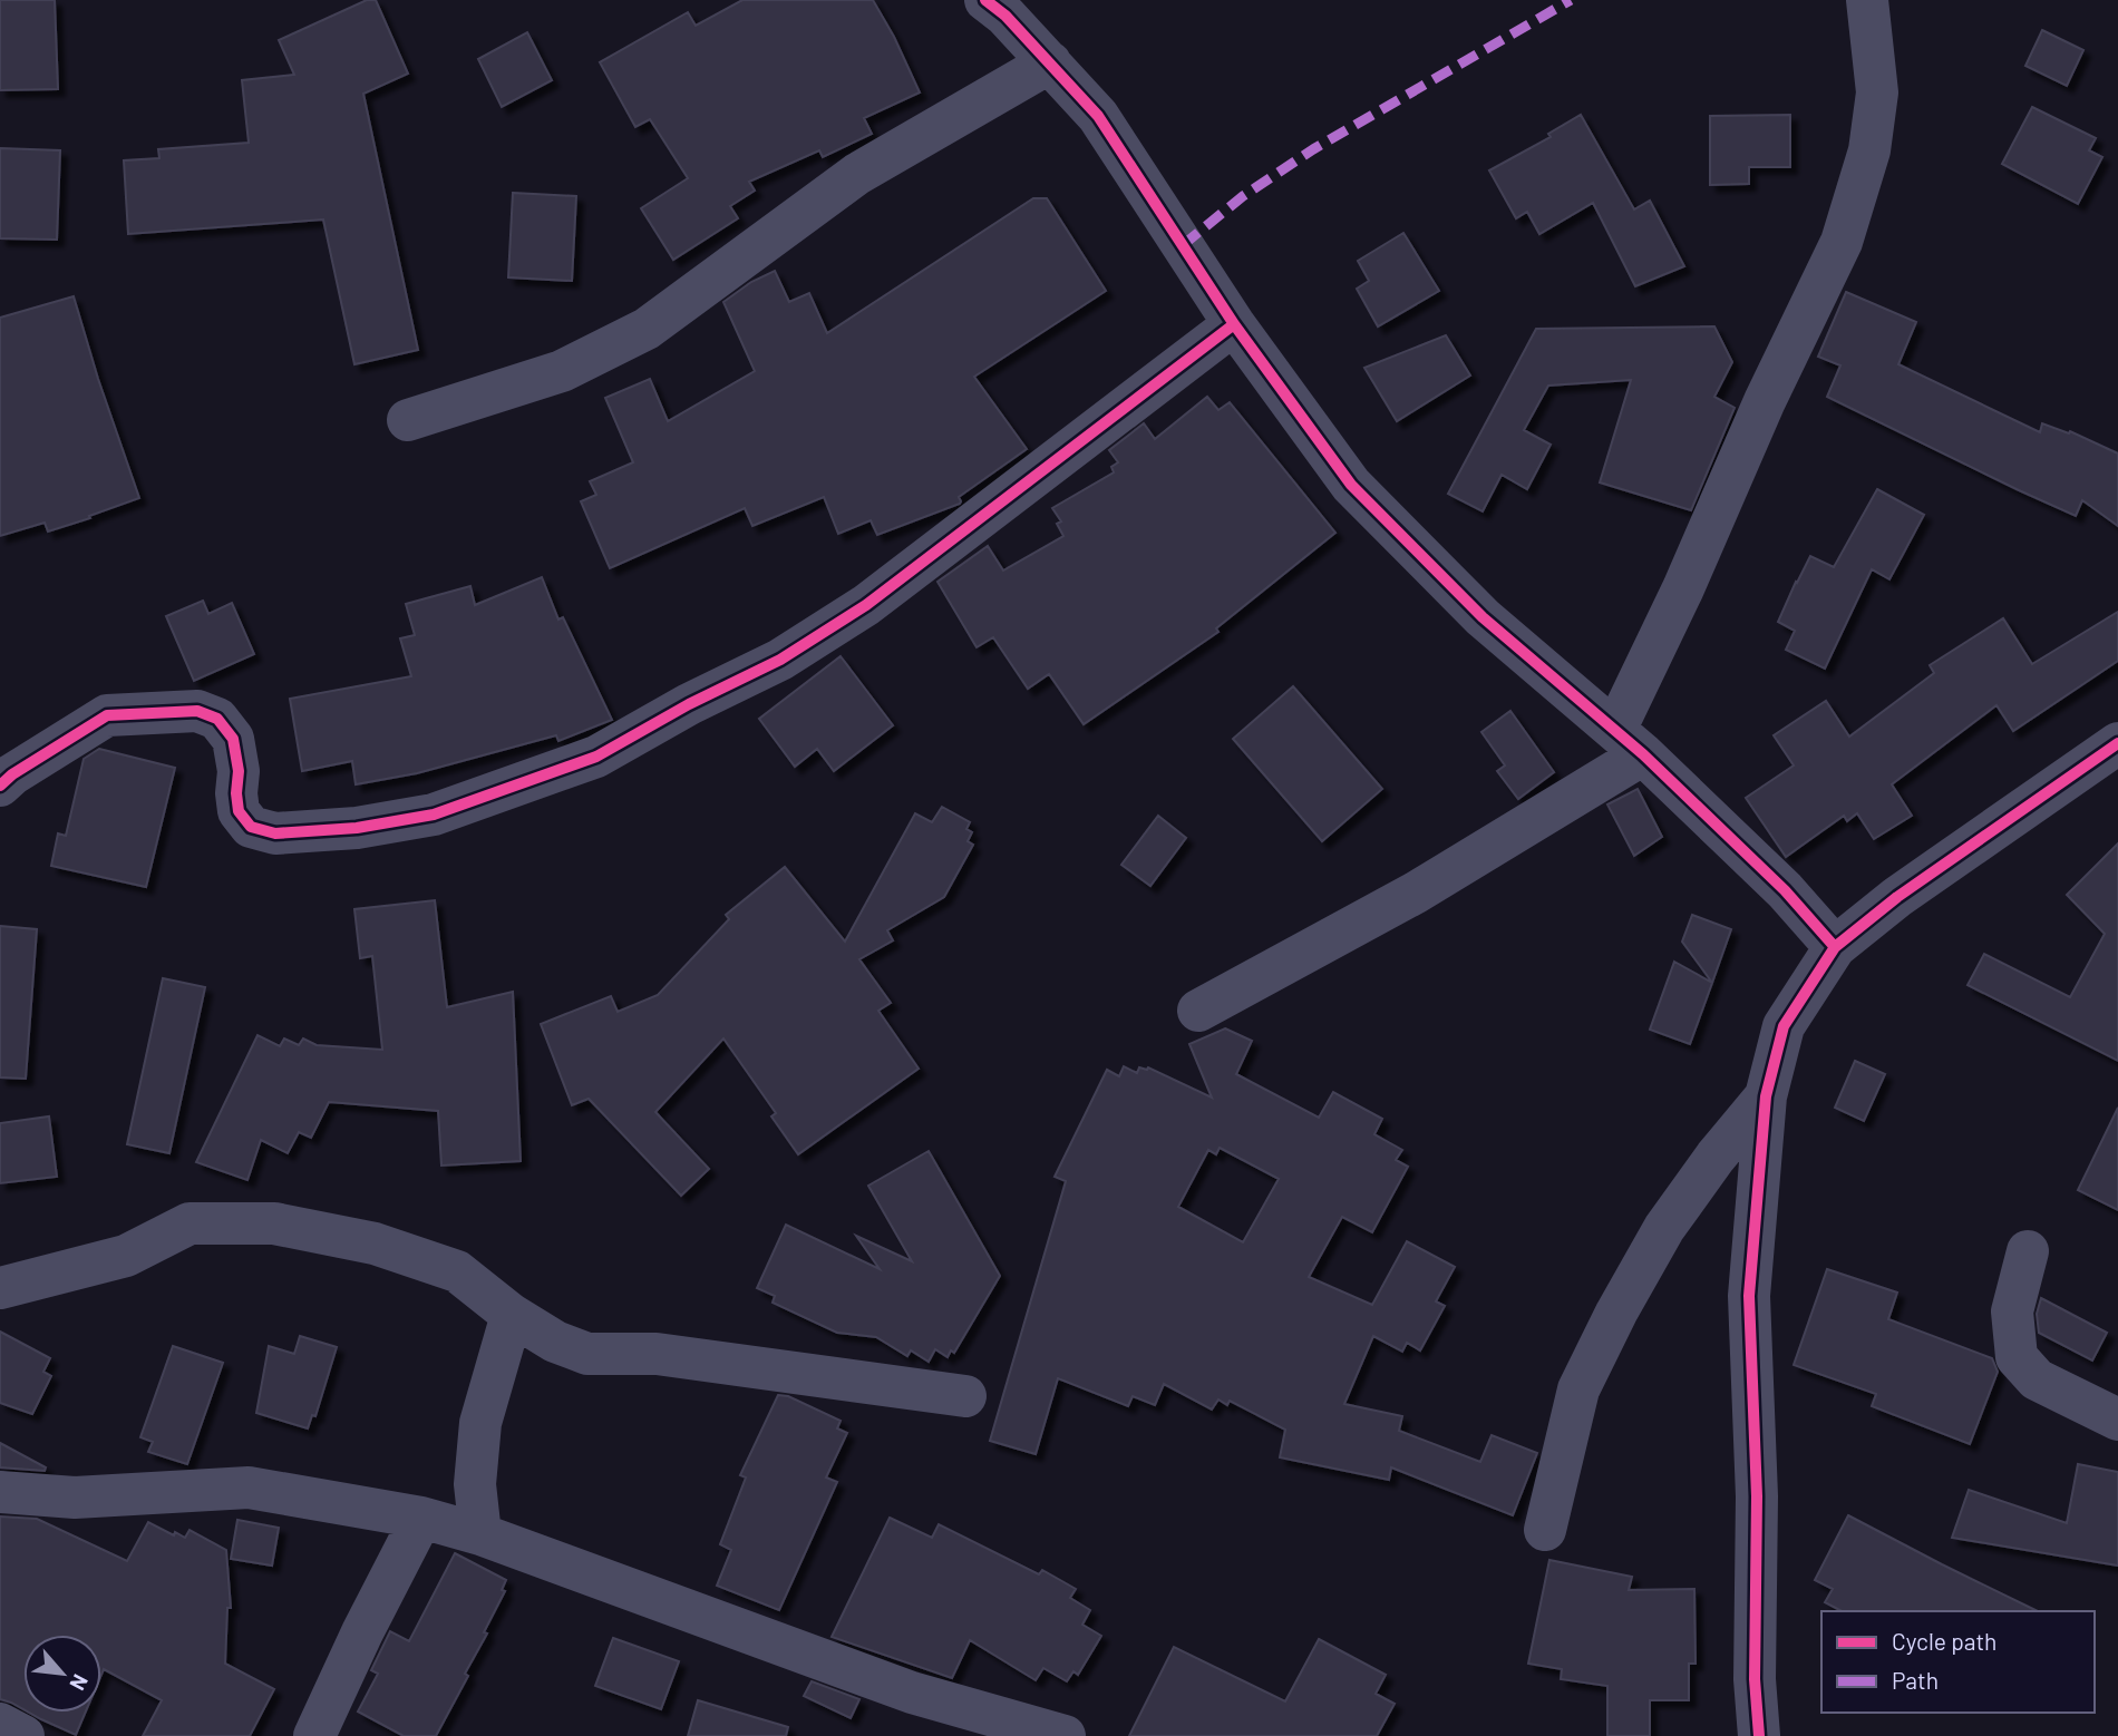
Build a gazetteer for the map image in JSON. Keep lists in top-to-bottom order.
{
  "legend": ["Cycle path", "Path"],
  "north": "bottom right"
}
